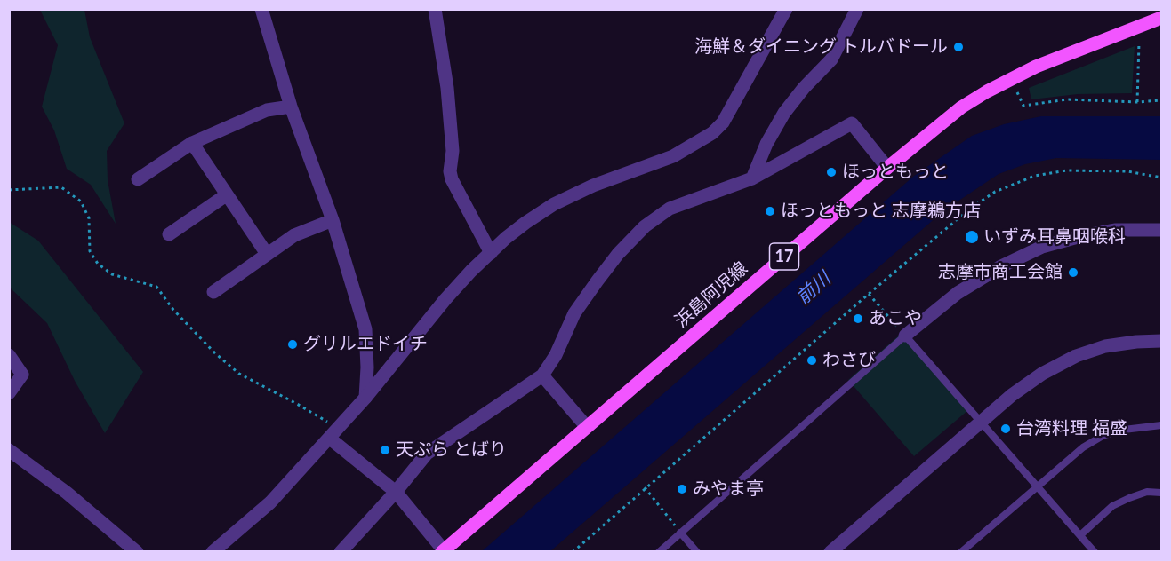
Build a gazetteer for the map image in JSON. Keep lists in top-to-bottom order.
{
  "streets": {
    "main road": ["17", "浜島阿児線"]
  },
  "water": ["前川"],
  "places": [
    "海鮮＆ダイニング トルバドール",
    "ほっともっと",
    "ほっともっと 志摩鵜方店",
    "いずみ耳鼻咽喉科",
    "志摩市商工会館",
    "あこや",
    "グリルエドイチ",
    "わさび",
    "台湾料理 福盛",
    "天ぷら とばり",
    "みやま亭"
  ]
}
